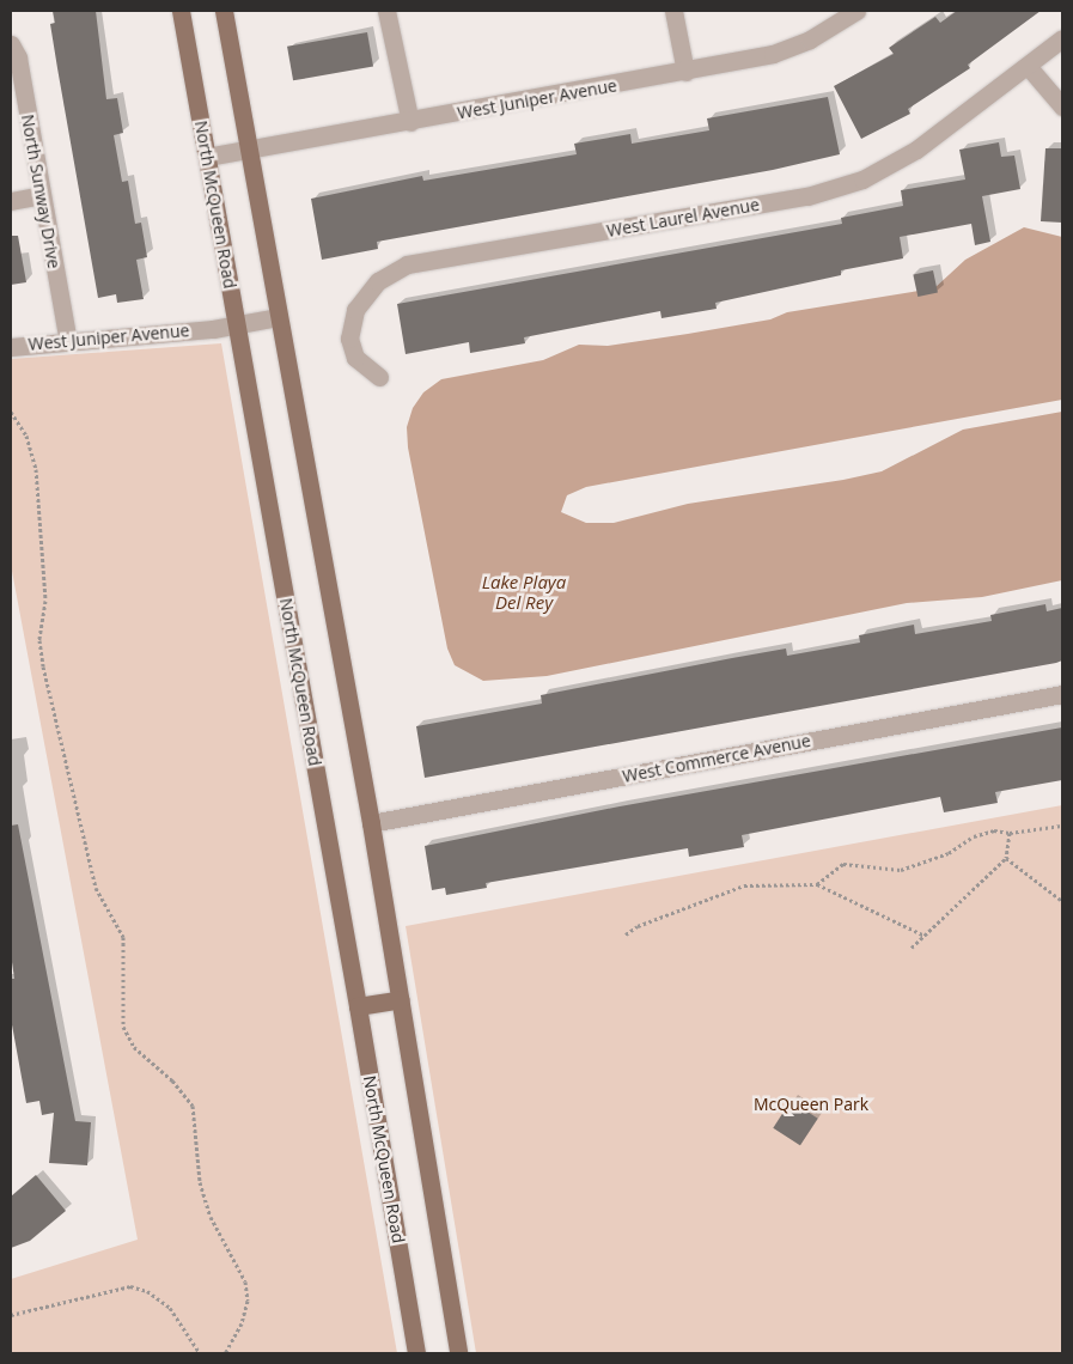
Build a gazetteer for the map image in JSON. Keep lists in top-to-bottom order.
{
  "streets": {
    "main road": ["North McQueen Road"],
    "street": [
      "West Juniper Avenue",
      "North Sunway Drive",
      "West Laurel Avenue",
      "West Commerce Avenue"
    ]
  },
  "crossings": [
    ["West Juniper Avenue", "North Sunway Drive"],
    ["West Juniper Avenue", "North McQueen Road"]
  ],
  "water": ["Lake Playa Del Rey"],
  "parks": ["McQueen Park"]
}
